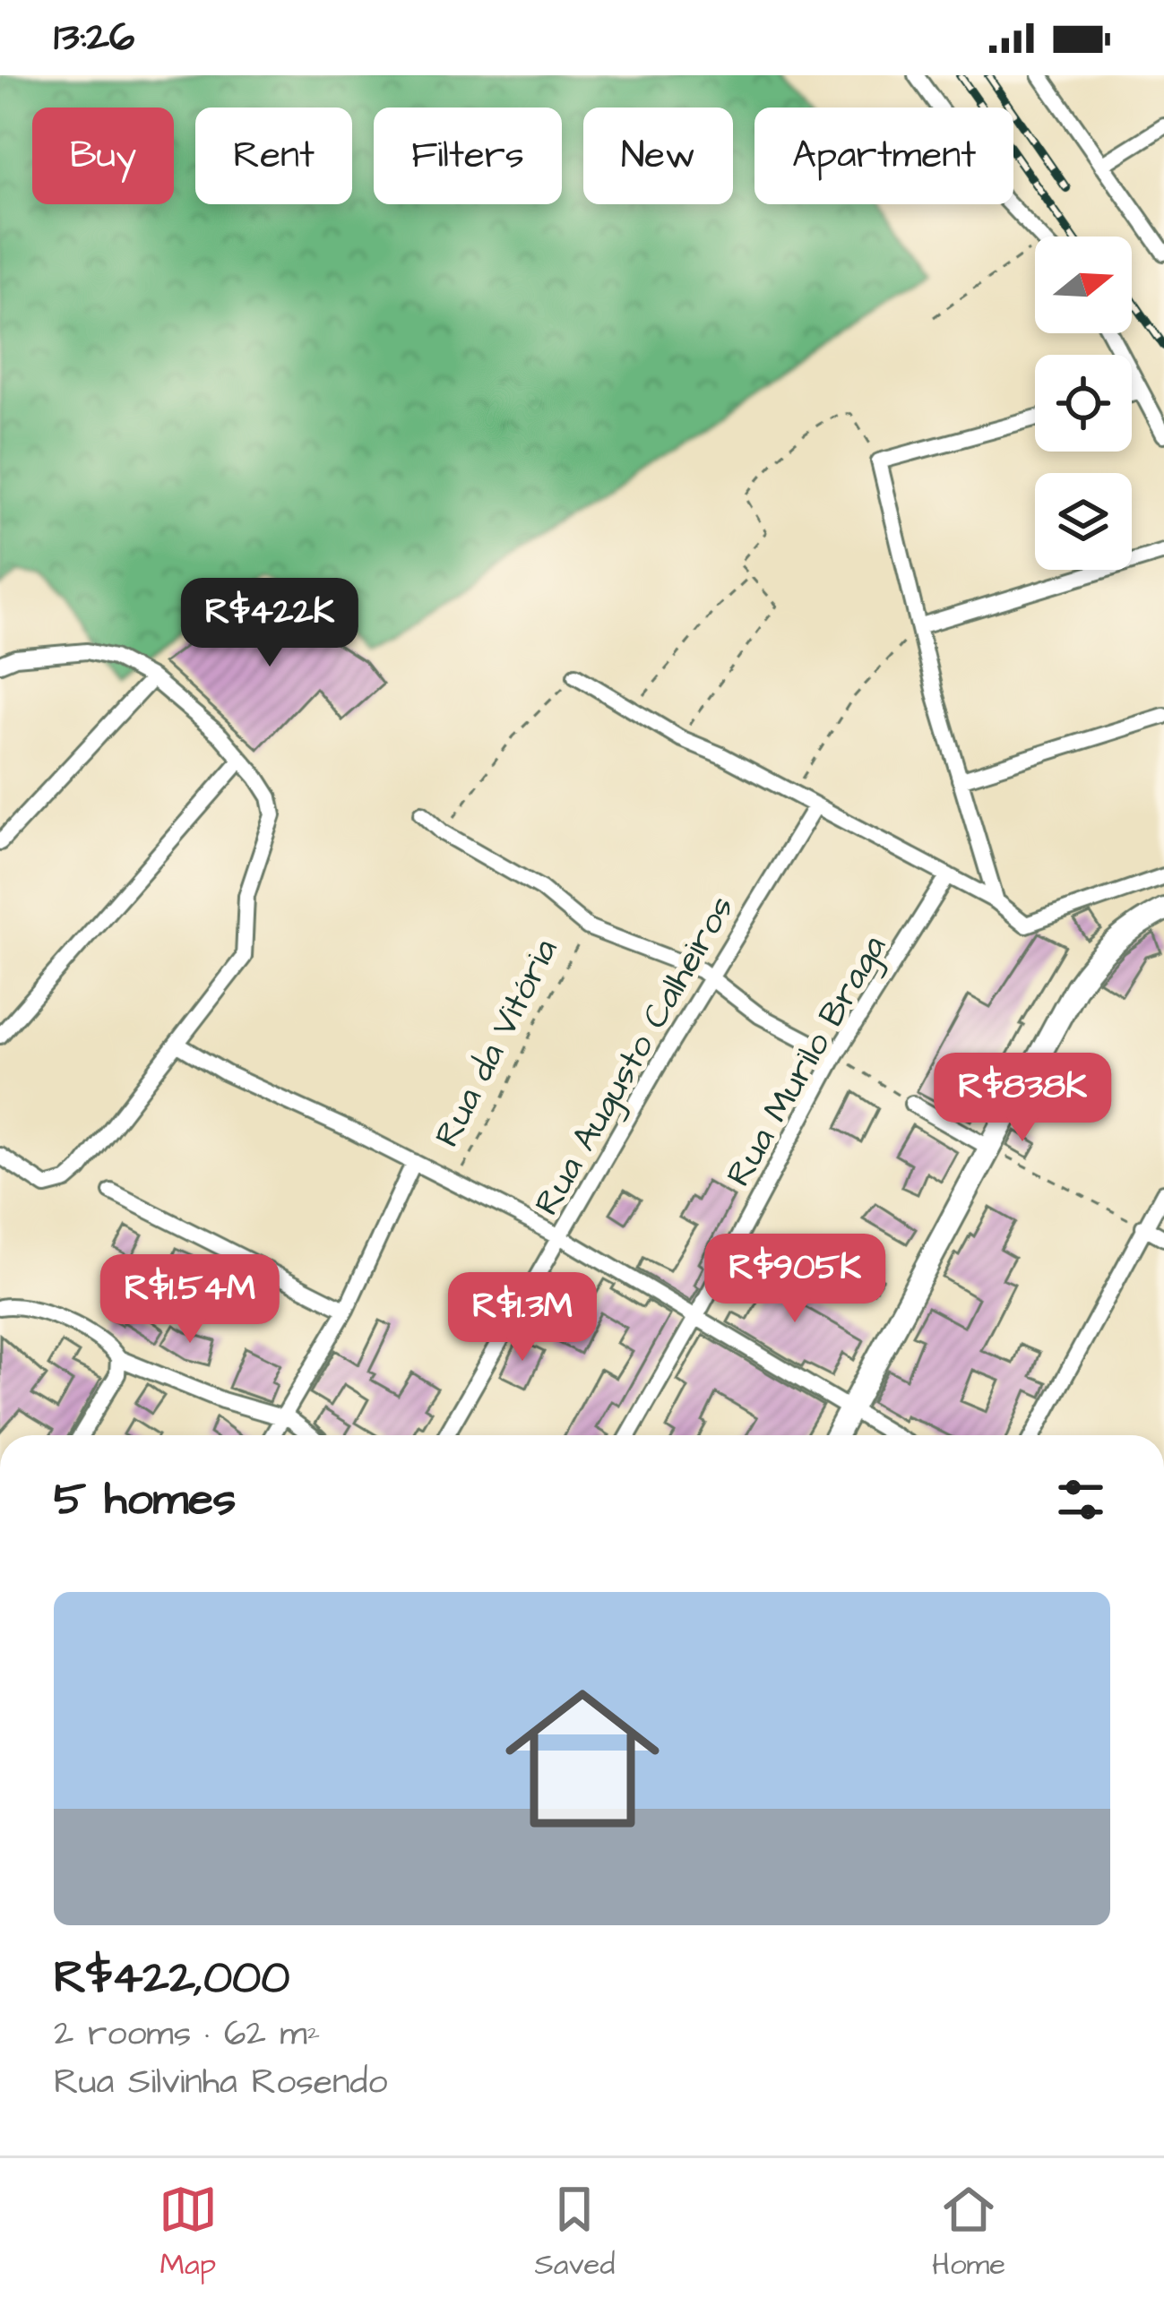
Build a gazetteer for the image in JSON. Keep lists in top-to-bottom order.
{
  "streets": {
    "street": ["Rua da Vitória", "Rua Augusto Calheiros", "Rua Murilo Braga"]
  },
  "north": "right",
  "page": {
    "status": "13:26",
    "chip": [
      "Buy",
      "Rent",
      "Filters",
      "New",
      "Apartment"
    ],
    "price": [
      "R$422K",
      "R$838K",
      "R$905K",
      "R$1.54M",
      "R$1.3M"
    ],
    "heading": "5 homes",
    "list": [
      {
        "name": "R$422,000",
        "note": "2 rooms · 62 m² · Rua Silvinha Rosendo"
      }
    ],
    "tabs": ["Map", "Saved", "Home"]
  }
}
